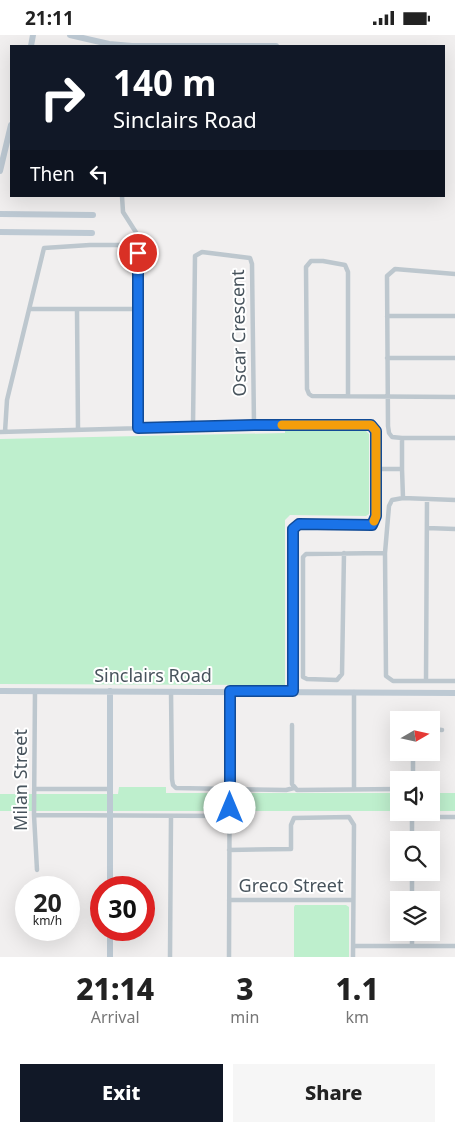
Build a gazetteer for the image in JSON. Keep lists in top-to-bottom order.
{
  "streets": {
    "street": [
      "Oscar Crescent",
      "Sinclairs Road",
      "Milan Street",
      "Greco Street"
    ]
  },
  "crossings": [
    ["Sinclairs Road", "Milan Street"]
  ],
  "north": "right",
  "page": {
    "status": "21:11",
    "turn": ["140 m", "Sinclairs Road"],
    "then": "Then",
    "speed": "20 km/h",
    "limit": "30",
    "eta": [
      "21:14",
      "Arrival",
      "3",
      "min",
      "1.1",
      "km"
    ],
    "buttons": ["Exit", "Share"]
  }
}
